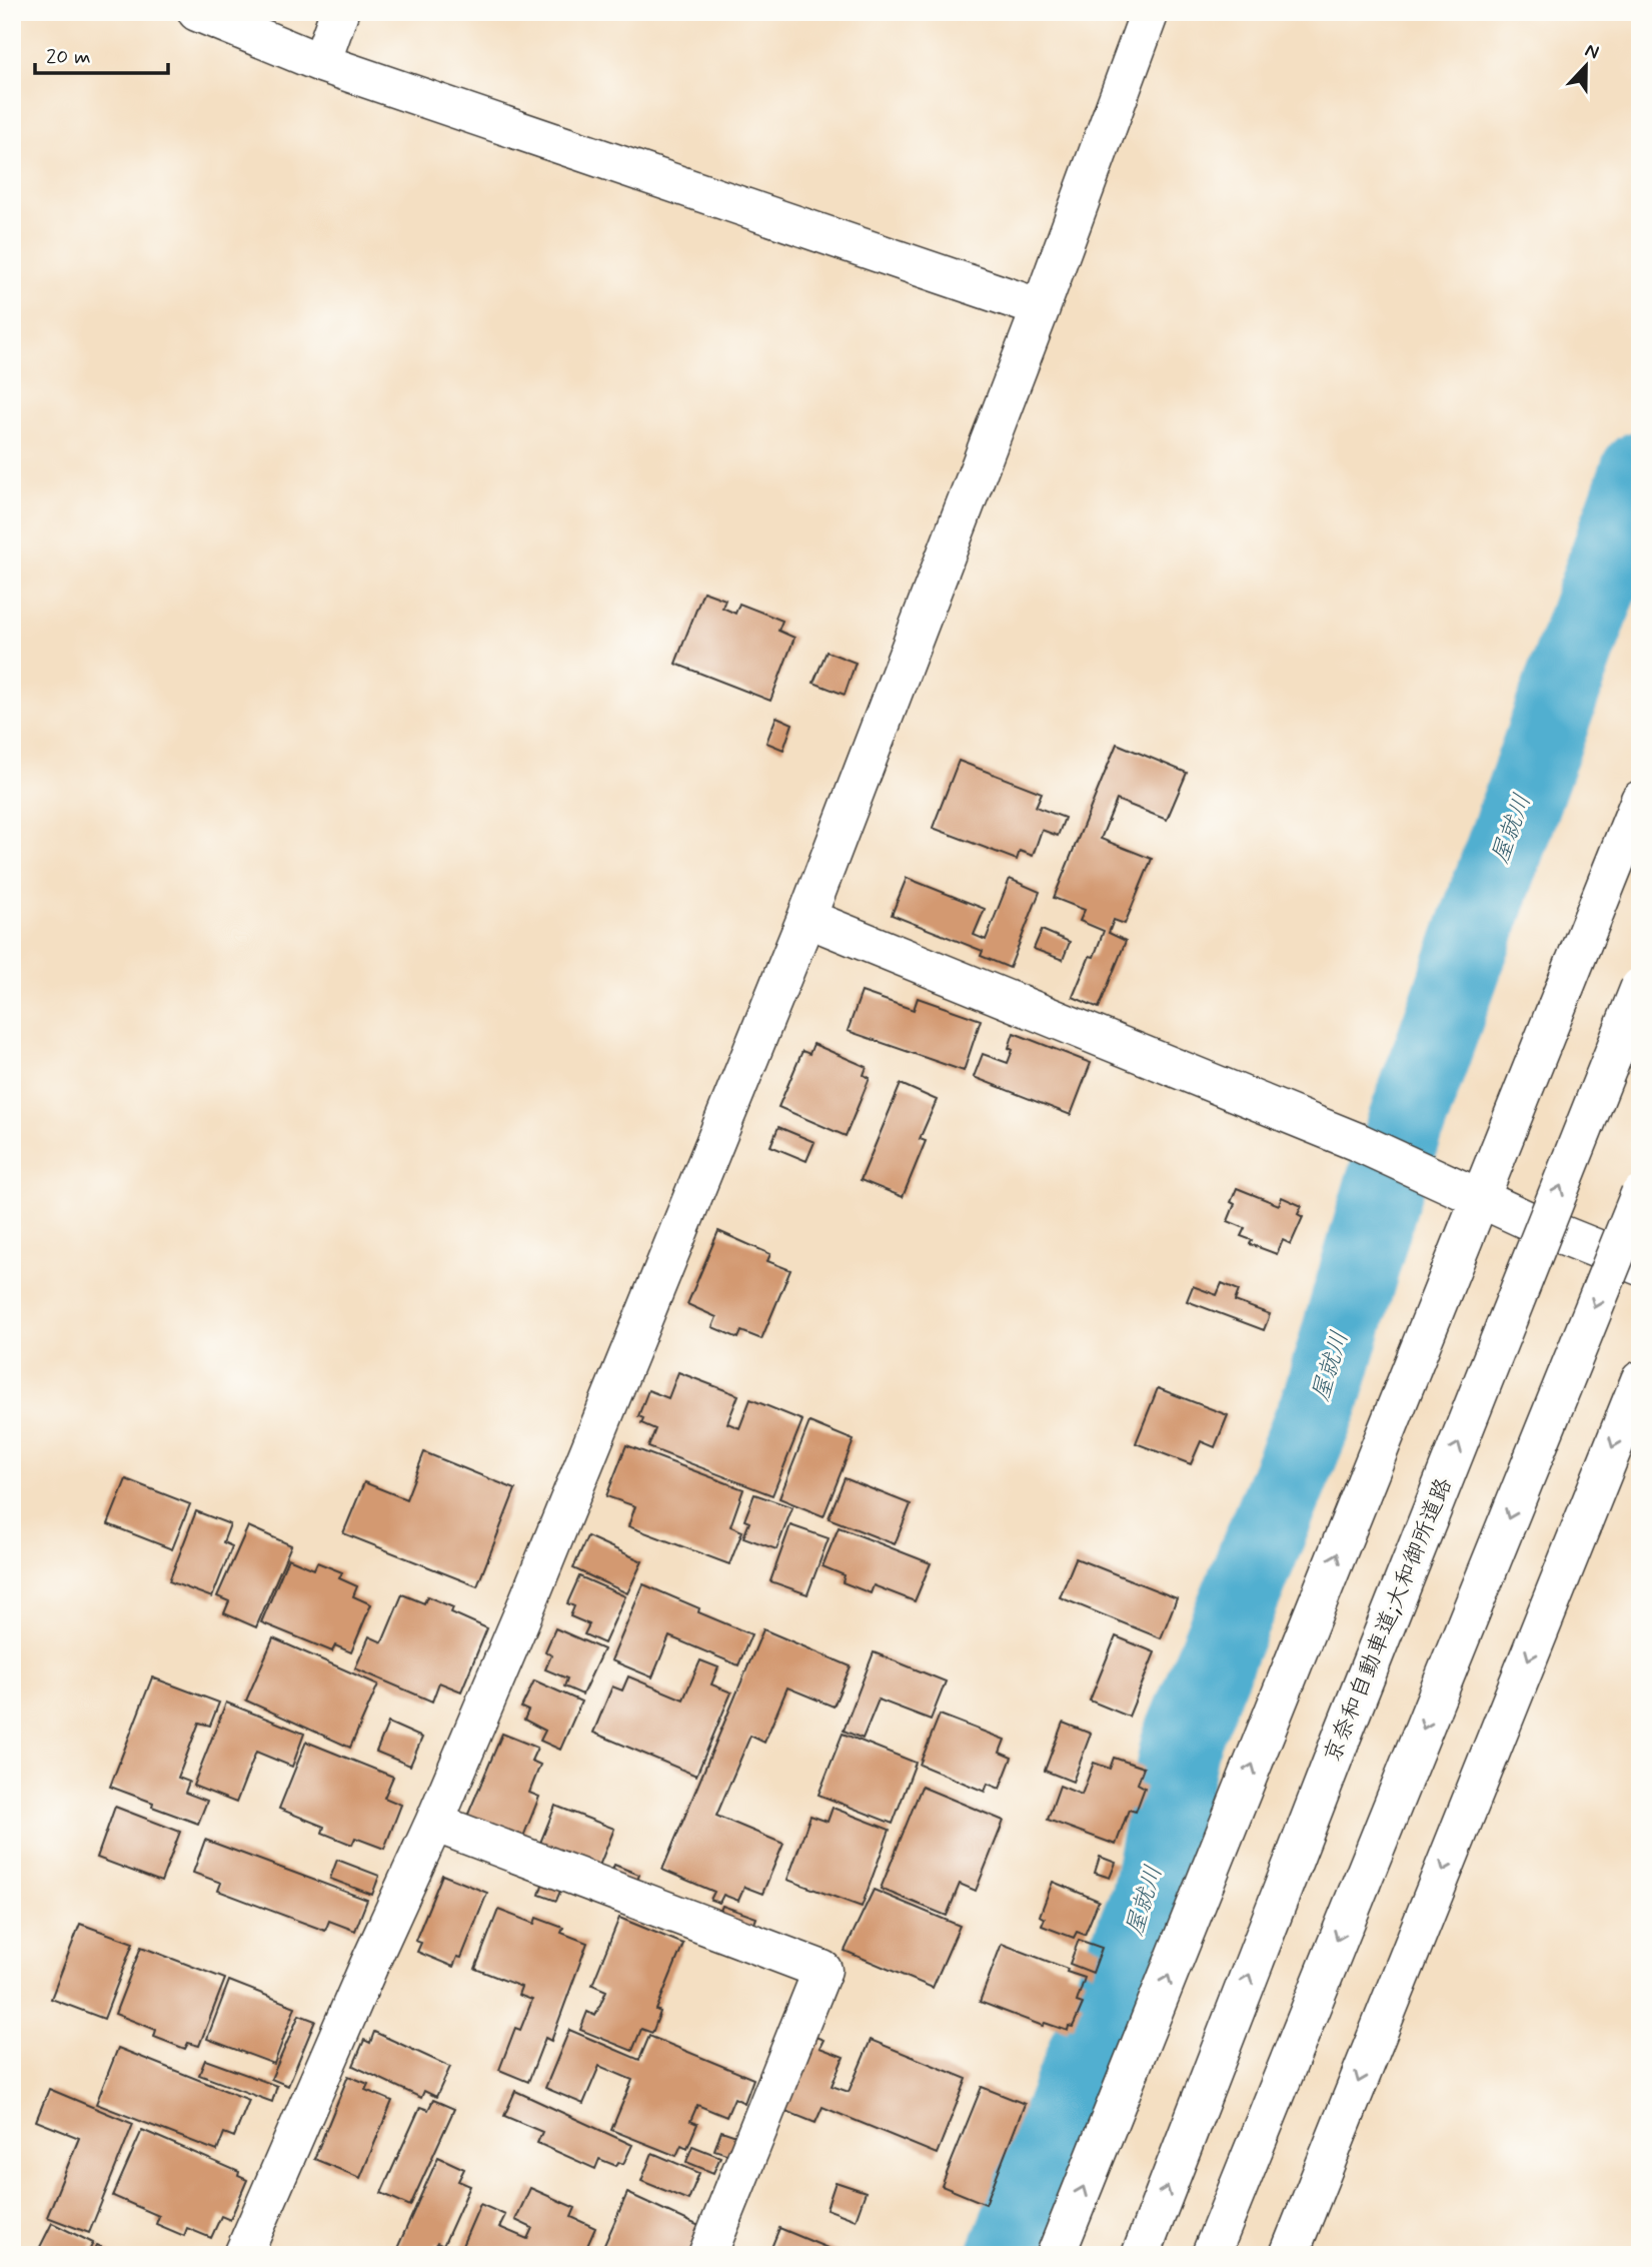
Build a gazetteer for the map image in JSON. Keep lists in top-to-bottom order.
{
  "streets": {
    "main road": ["京奈和自動車道;大和御所道路"]
  },
  "water": ["屋就川"],
  "scale_bar": "20 m",
  "north": "top"
}
